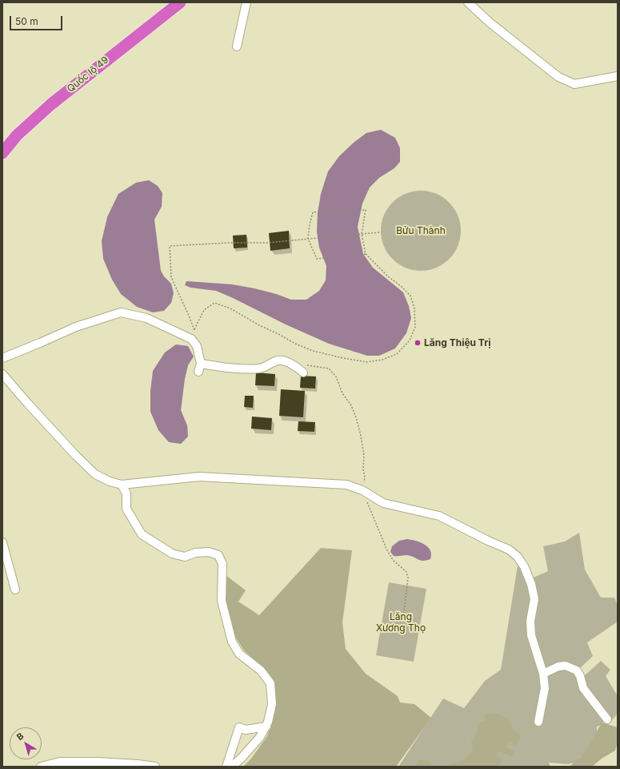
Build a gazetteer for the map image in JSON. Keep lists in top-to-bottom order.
{
  "streets": {
    "highway": ["Quốc lộ 49"]
  },
  "parks": ["Bửu Thành", "Lăng Xương Thọ"],
  "places": ["Lăng Thiệu Trị"],
  "scale_bar": "50 m",
  "north": "top left"
}
